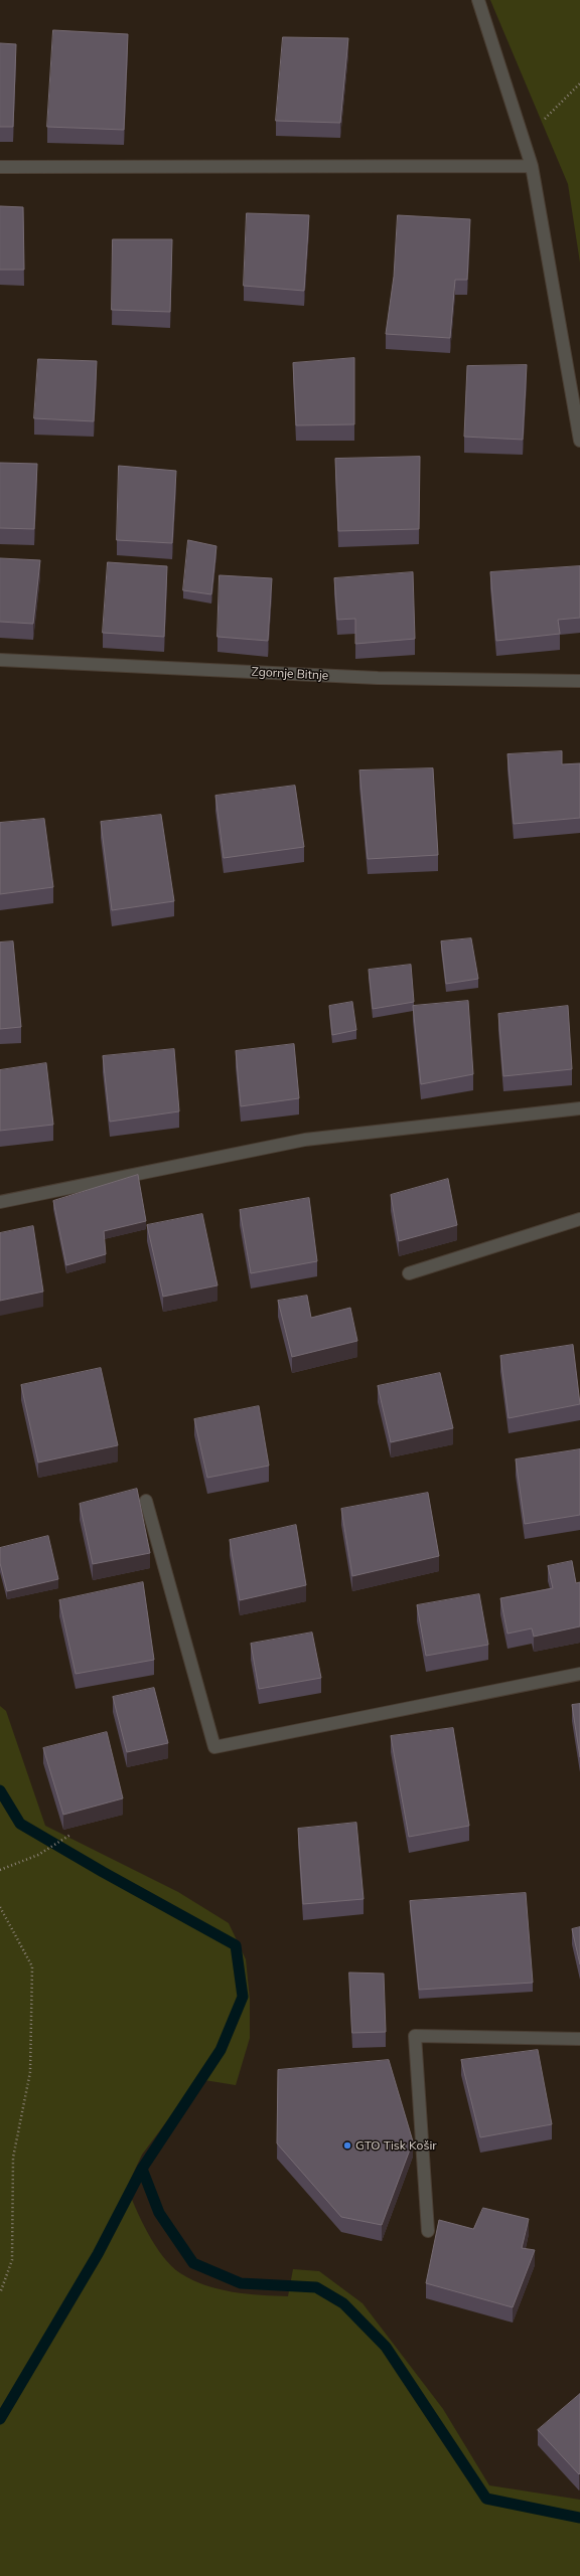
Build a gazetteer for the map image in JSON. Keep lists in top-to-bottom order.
{
  "streets": {
    "street": ["Zgornje Bitnje"]
  },
  "places": ["GTO Tisk Košir"]
}
